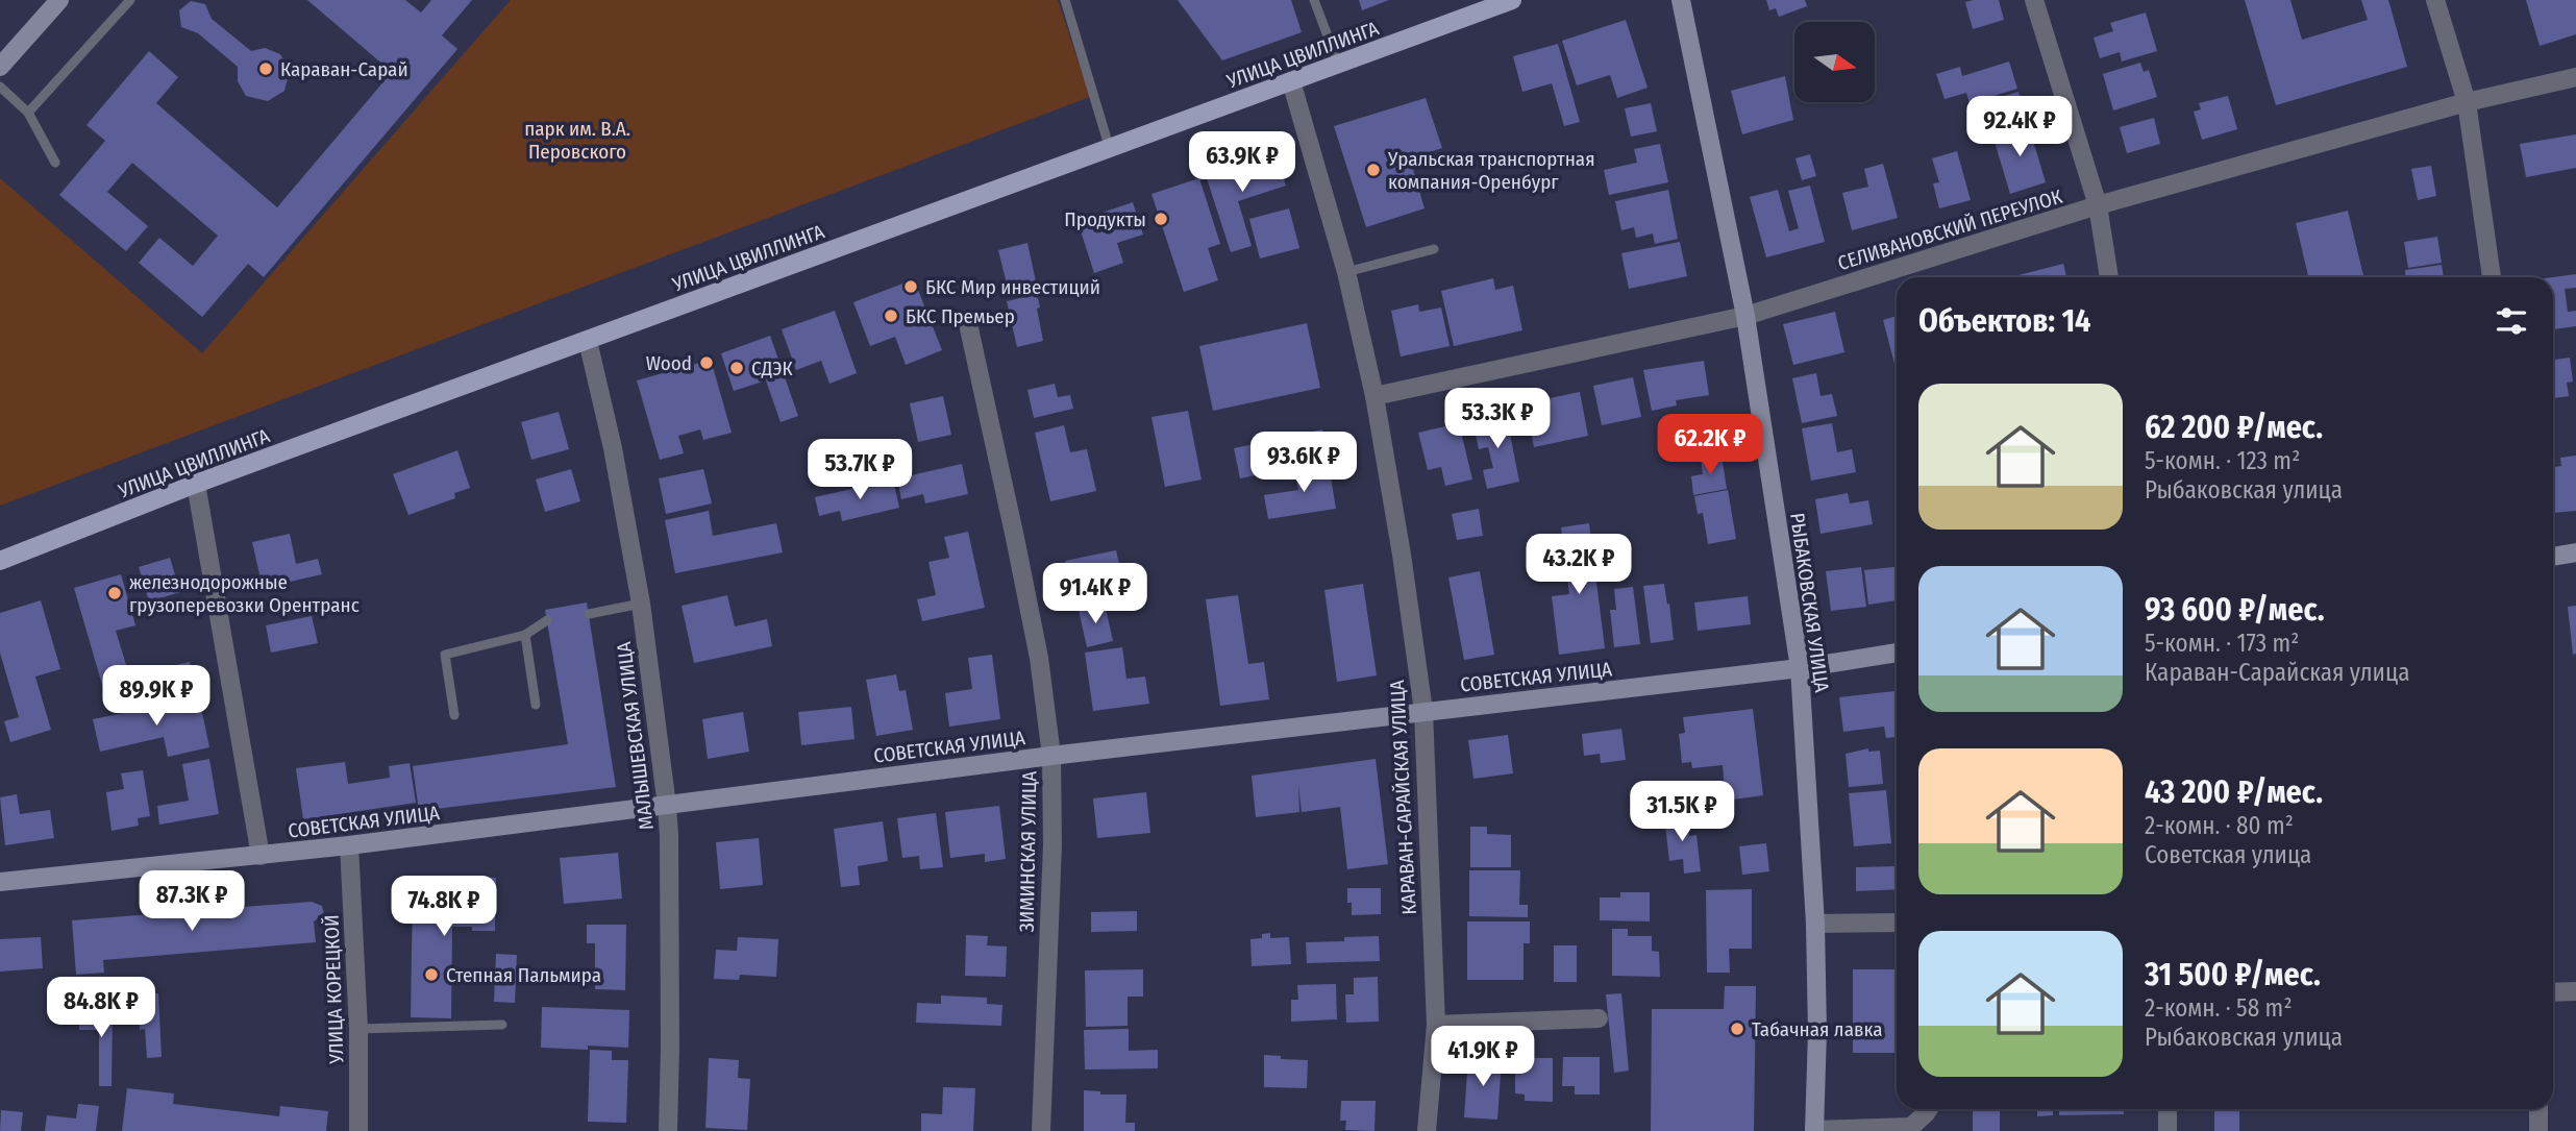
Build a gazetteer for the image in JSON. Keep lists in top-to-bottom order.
{
  "streets": {
    "main road": ["УЛИЦА ЦВИЛЛИНГА"],
    "street": [
      "СЕЛИВАНОВСКИЙ ПЕРЕУЛОК",
      "РЫБАКОВСКАЯ УЛИЦА",
      "СОВЕТСКАЯ УЛИЦА",
      "МАЛЫШЕВСКАЯ УЛИЦА",
      "КАРАВАН-САРАЙСКАЯ УЛИЦА",
      "ЗИМИНСКАЯ УЛИЦА",
      "УЛИЦА КОРЕЦКОЙ"
    ]
  },
  "crossings": [
    ["УЛИЦА ЦВИЛЛИНГА", "МАЛЫШЕВСКАЯ УЛИЦА"],
    ["УЛИЦА ЦВИЛЛИНГА", "КАРАВАН-САРАЙСКАЯ УЛИЦА"],
    ["СЕЛИВАНОВСКИЙ ПЕРЕУЛОК", "РЫБАКОВСКАЯ УЛИЦА"],
    ["СЕЛИВАНОВСКИЙ ПЕРЕУЛОК", "КАРАВАН-САРАЙСКАЯ УЛИЦА"],
    ["РЫБАКОВСКАЯ УЛИЦА", "СОВЕТСКАЯ УЛИЦА"],
    ["СОВЕТСКАЯ УЛИЦА", "МАЛЫШЕВСКАЯ УЛИЦА"],
    ["СОВЕТСКАЯ УЛИЦА", "КАРАВАН-САРАЙСКАЯ УЛИЦА"],
    ["СОВЕТСКАЯ УЛИЦА", "ЗИМИНСКАЯ УЛИЦА"],
    ["СОВЕТСКАЯ УЛИЦА", "УЛИЦА КОРЕЦКОЙ"]
  ],
  "parks": ["парк им. В.А. Перовского"],
  "places": [
    "Караван-Сарай",
    "Уральская транспортная компания-Оренбург",
    "Продукты",
    "БКС Мир инвестиций",
    "БКС Премьер",
    "Wood",
    "СДЭК",
    "железнодорожные грузоперевозки Орентранс",
    "Степная Пальмира",
    "Табачная лавка"
  ],
  "north": "right",
  "page": {
    "price": [
      "92.4K ₽",
      "63.9K ₽",
      "53.3K ₽",
      "62.2K ₽",
      "93.6K ₽",
      "53.7K ₽",
      "43.2K ₽",
      "91.4K ₽",
      "89.9K ₽",
      "31.5K ₽",
      "87.3K ₽",
      "74.8K ₽",
      "84.8K ₽",
      "41.9K ₽"
    ],
    "heading": "Объектов: 14",
    "list": [
      {
        "name": "62 200 ₽/мес.",
        "note": "5-комн. · 123 m² · Рыбаковская улица"
      },
      {
        "name": "93 600 ₽/мес.",
        "note": "5-комн. · 173 m² · Караван-Сарайская улица"
      },
      {
        "name": "43 200 ₽/мес.",
        "note": "2-комн. · 80 m² · Советская улица"
      },
      {
        "name": "31 500 ₽/мес.",
        "note": "2-комн. · 58 m² · Рыбаковская улица"
      }
    ]
  }
}
